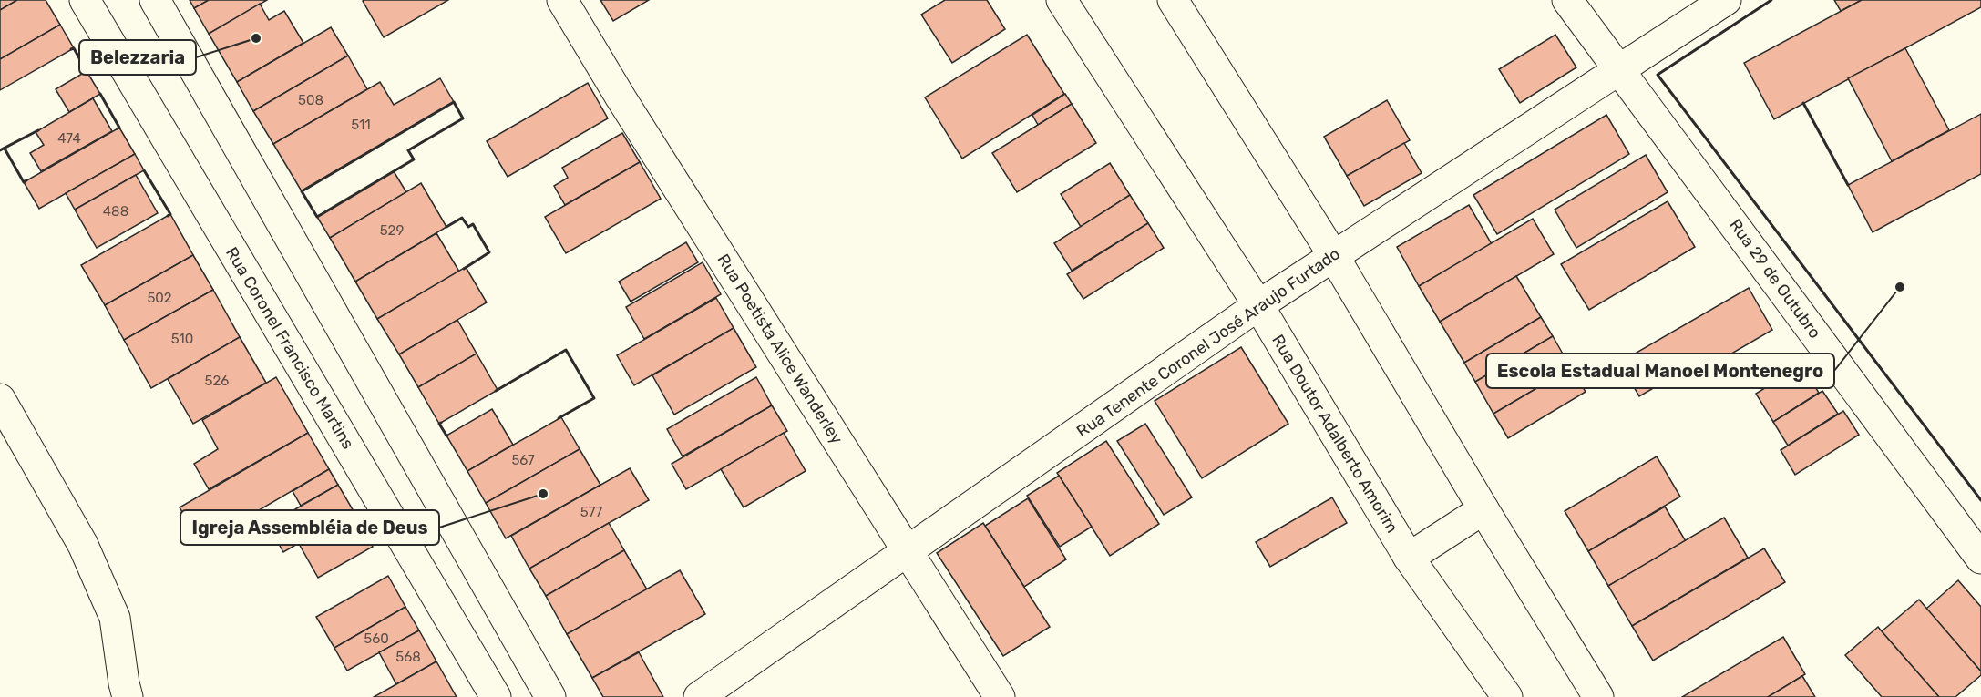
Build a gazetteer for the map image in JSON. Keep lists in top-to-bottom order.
{
  "streets": {
    "street": [
      "Rua 29 de Outubro",
      "Rua Tenente Coronel José Araujo Furtado",
      "Rua Coronel Francisco Martins",
      "Rua Poetista Alice Wanderley",
      "Rua Doutor Adalberto Amorim"
    ]
  },
  "crossings": [
    ["Rua 29 de Outubro", "Rua Tenente Coronel José Araujo Furtado"],
    ["Rua Tenente Coronel José Araujo Furtado", "Rua Poetista Alice Wanderley"],
    ["Rua Tenente Coronel José Araujo Furtado", "Rua Doutor Adalberto Amorim"]
  ],
  "places": ["Belezzaria", "Escola Estadual Manoel Montenegro", "Igreja Assembléia de Deus"],
  "house_numbers": [
    "508",
    "511",
    "474",
    "488",
    "529",
    "502",
    "510",
    "526",
    "567",
    "577",
    "560",
    "568"
  ]
}
